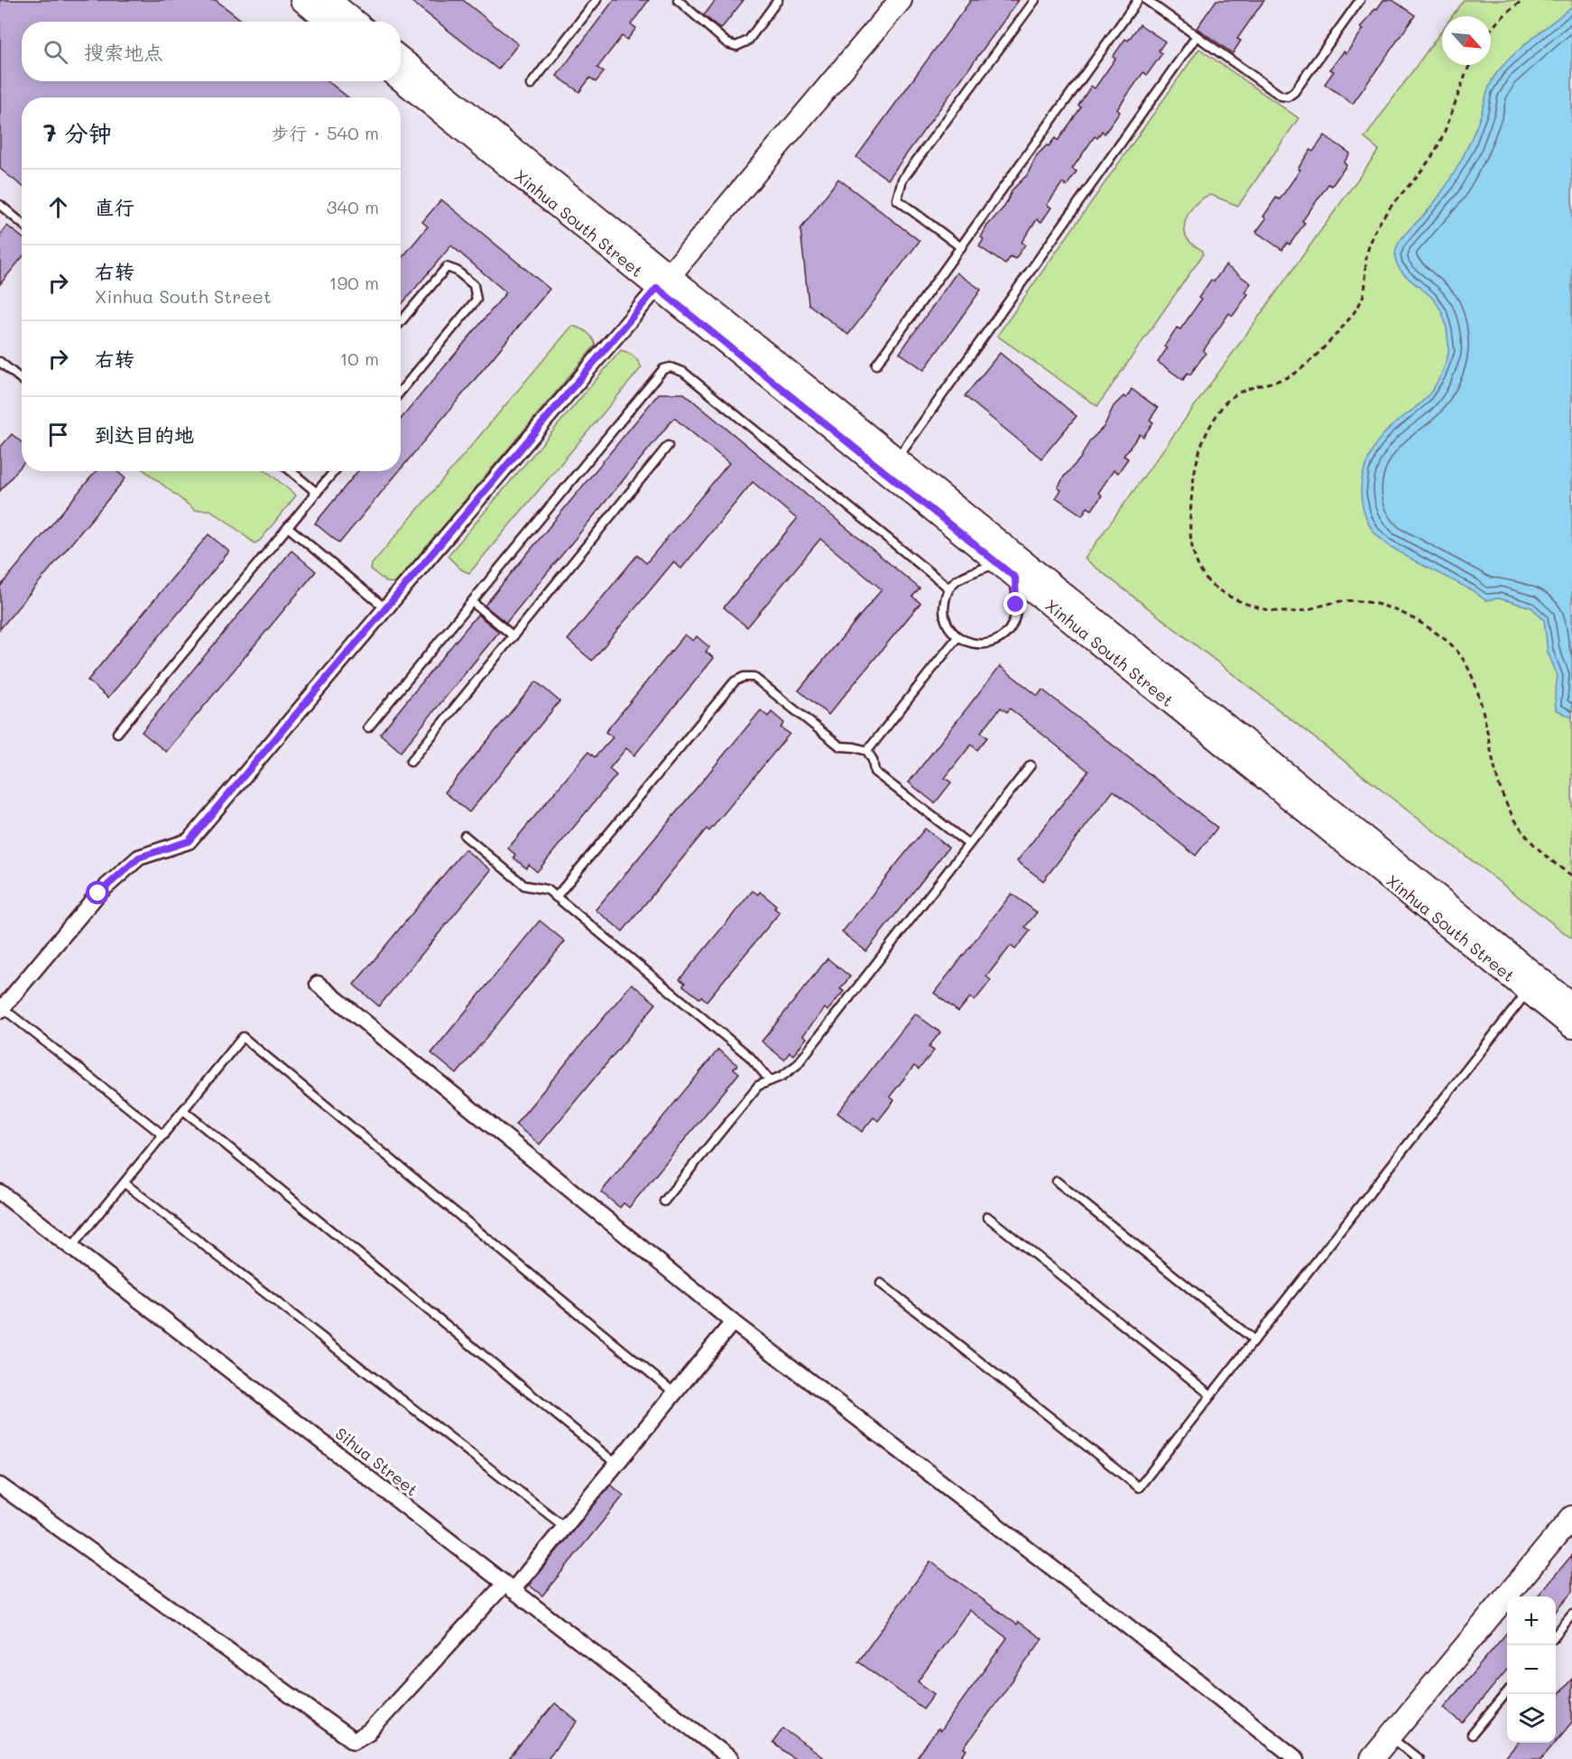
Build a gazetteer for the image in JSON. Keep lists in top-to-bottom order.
{
  "streets": {
    "main road": ["Xinhua South Street"],
    "street": ["Sihua Street"]
  },
  "north": "bottom right",
  "page": {
    "search": "搜索地点",
    "heading": ["7 分钟", "步行 · 540 m"],
    "list": [
      ["直行", "340 m"],
      ["右转", "Xinhua South Street", "190 m"],
      ["右转", "10 m"],
      "到达目的地"
    ],
    "map_buttons": ["+", "−"]
  }
}
